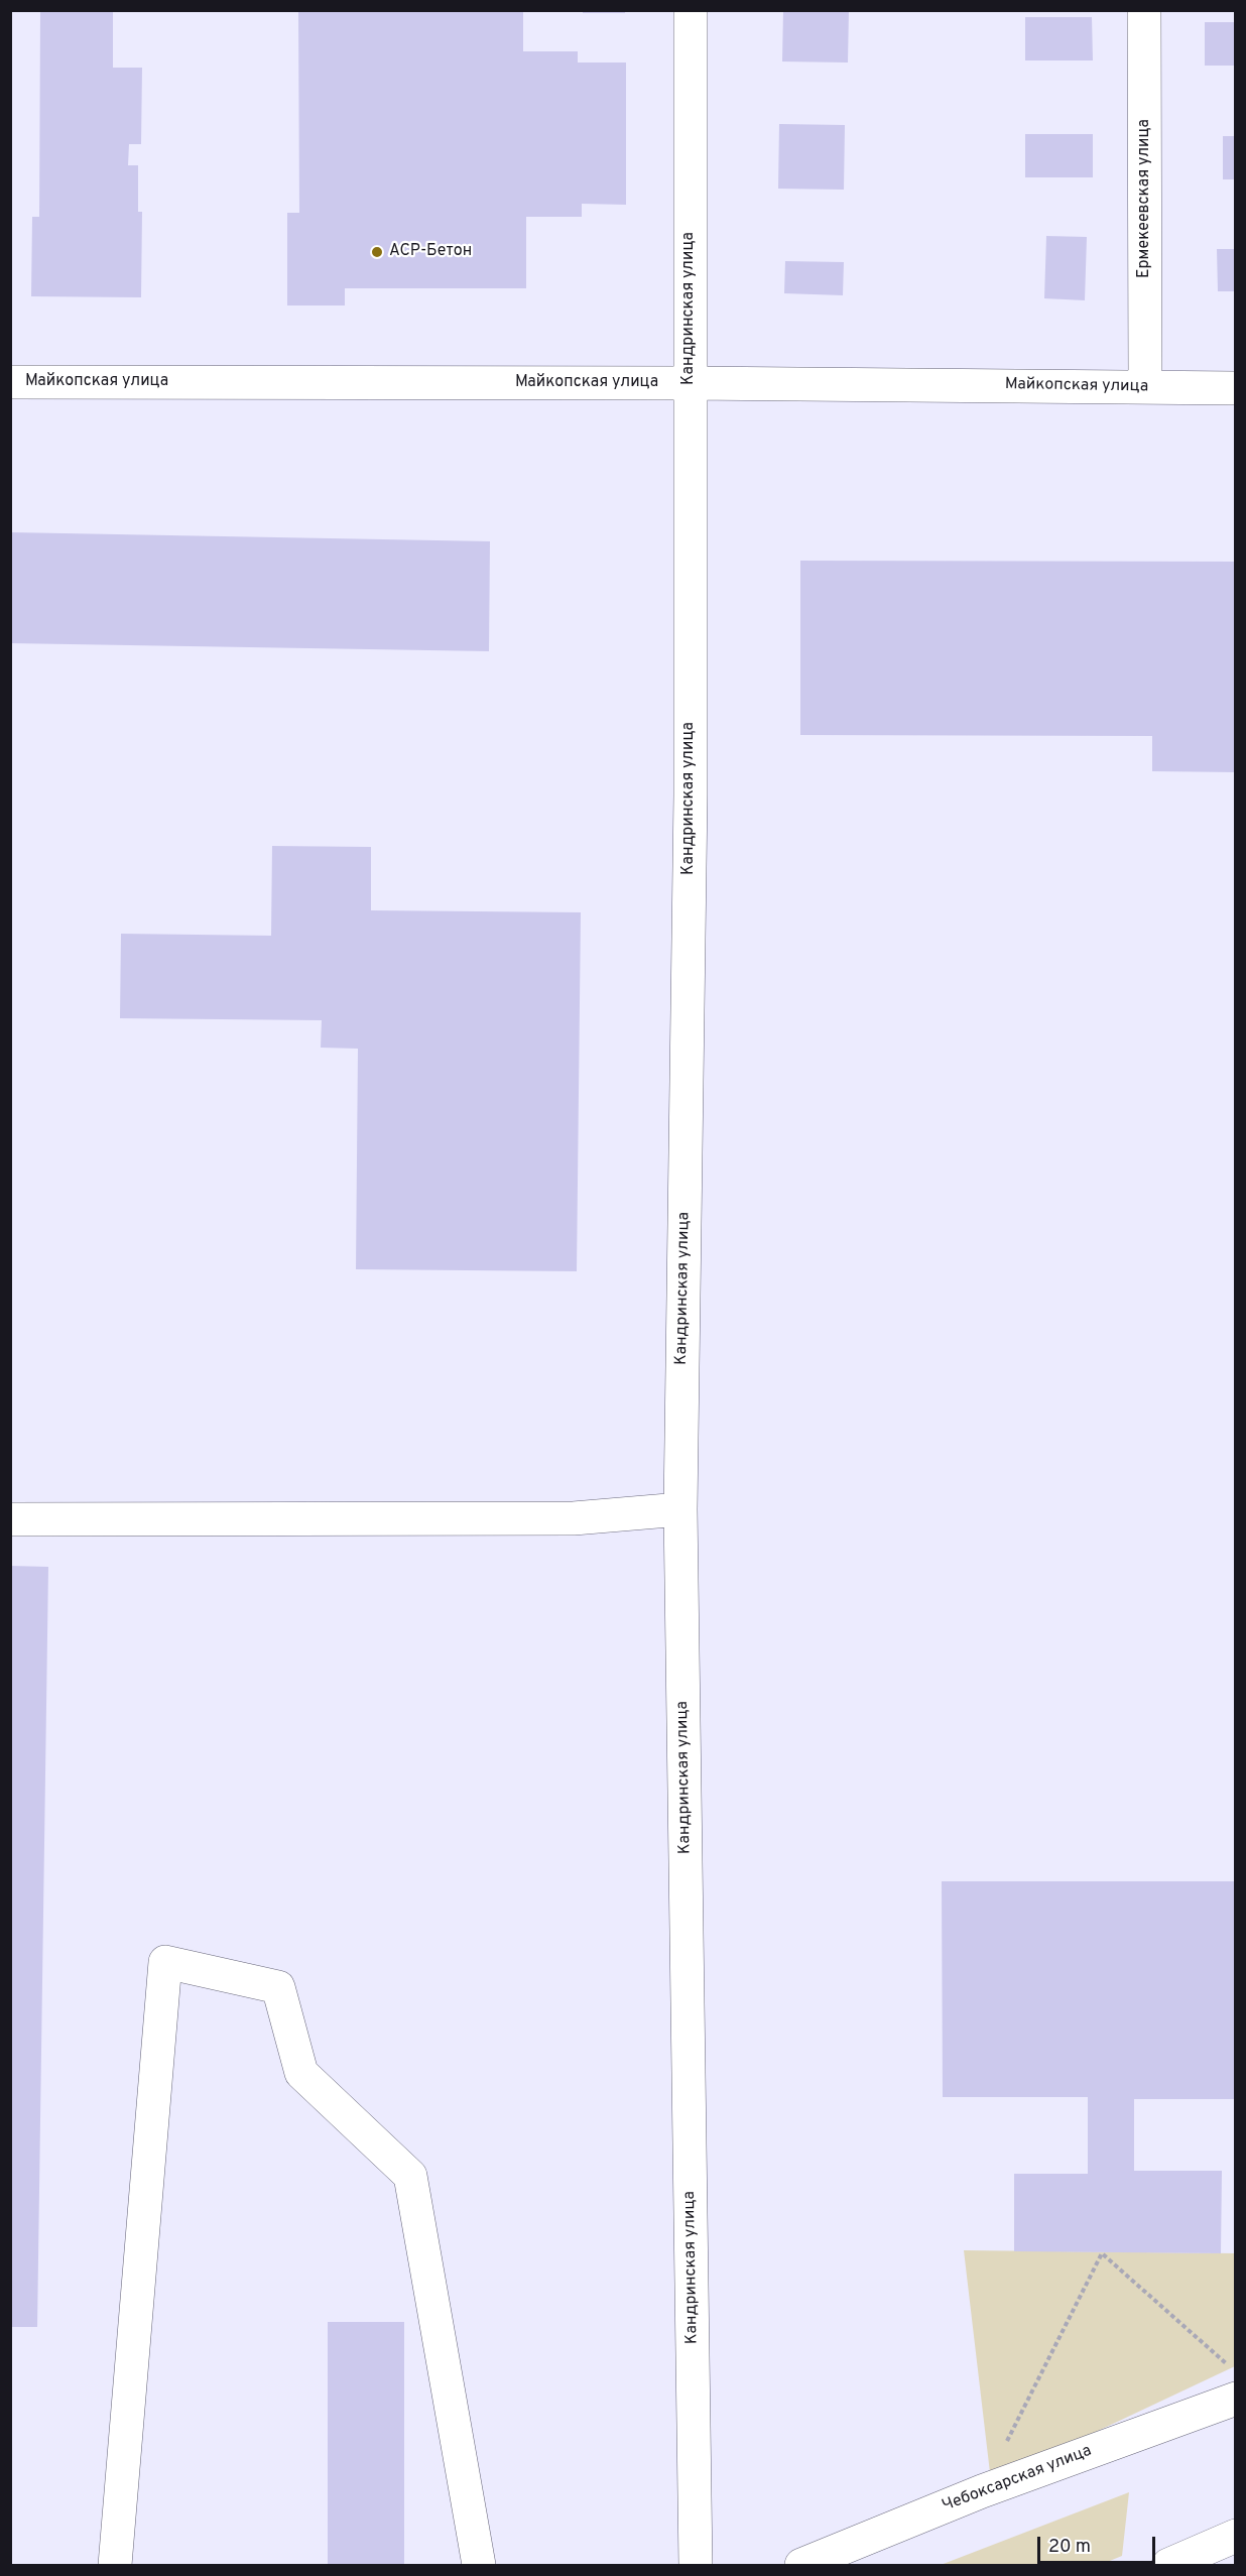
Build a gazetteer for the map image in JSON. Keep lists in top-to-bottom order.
{
  "streets": {
    "street": [
      "Ермекеевская улица",
      "Кандринская улица",
      "Майкопская улица",
      "Чебоксарская улица"
    ]
  },
  "crossings": [
    ["Ермекеевская улица", "Майкопская улица"],
    ["Кандринская улица", "Майкопская улица"]
  ],
  "places": ["АСР-Бетон"],
  "scale_bar": "20 m"
}
